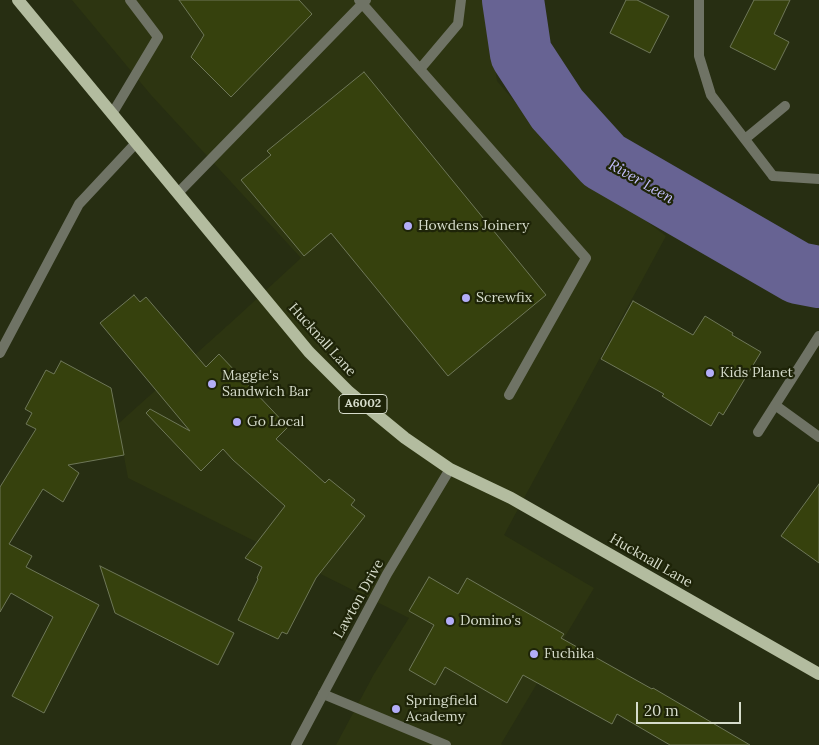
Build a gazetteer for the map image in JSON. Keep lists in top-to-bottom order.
{
  "streets": {
    "main road": ["Hucknall Lane", "A6002"],
    "street": ["Lawton Drive"]
  },
  "crossings": [
    ["Hucknall Lane", "Lawton Drive"]
  ],
  "water": ["River Leen"],
  "places": [
    "Howdens Joinery",
    "Screwfix",
    "Kids Planet",
    "Maggie's Sandwich Bar",
    "Go Local",
    "Domino's",
    "Fuchika",
    "Springfield Academy"
  ],
  "scale_bar": "20 m"
}
